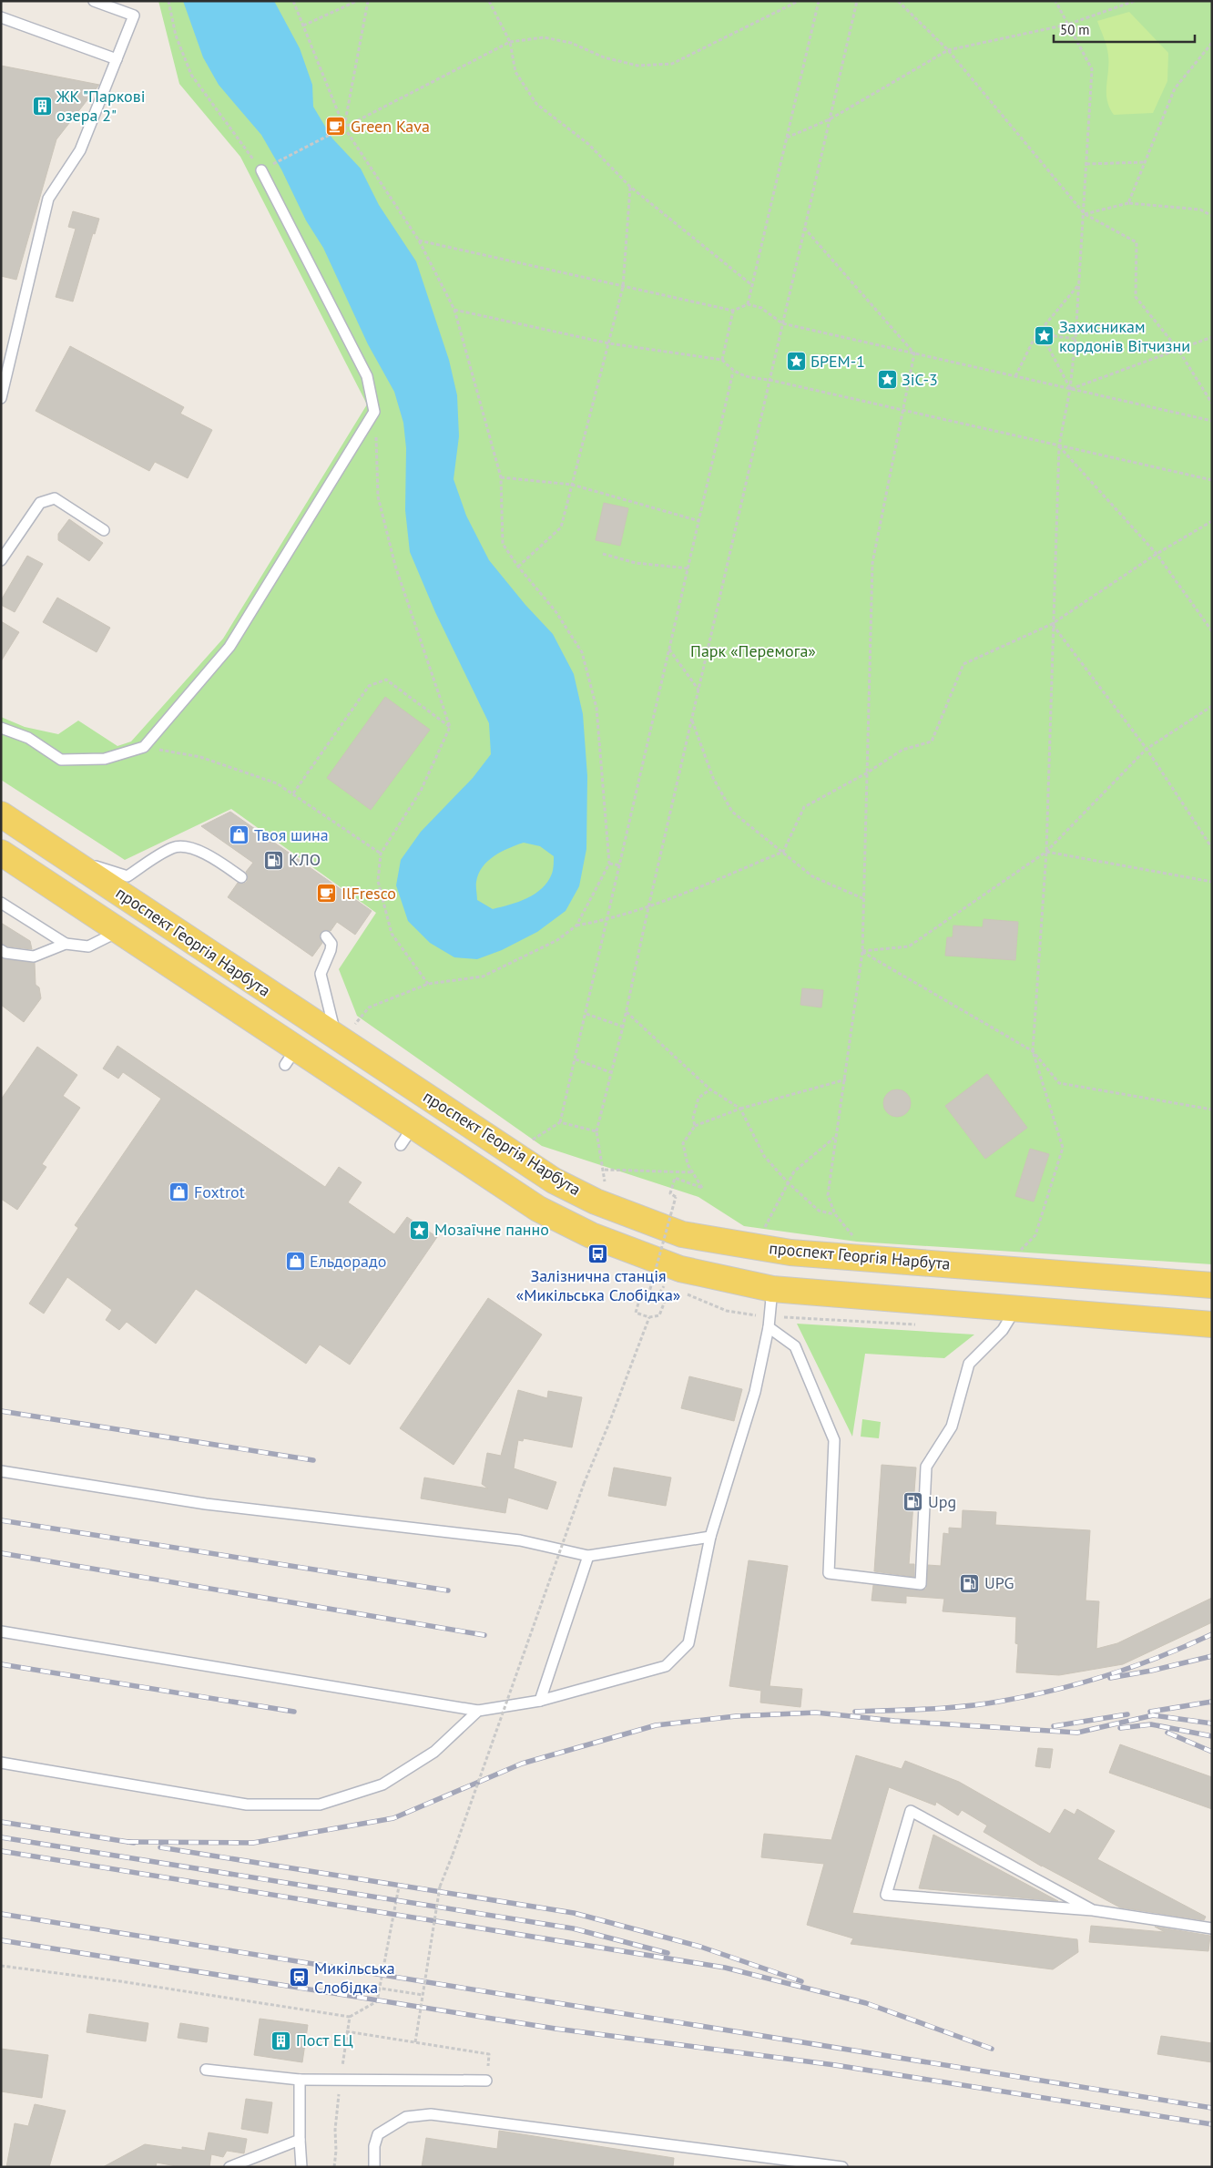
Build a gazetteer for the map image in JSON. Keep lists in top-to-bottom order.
{
  "streets": {
    "main road": ["проспект Георгія Нарбута"]
  },
  "parks": ["Парк «Перемога»"],
  "places": {
    "building": ["ЖК \"Паркові озера 2\"", "Пост ЕЦ"],
    "cafe": ["Green Kava", "IlFresco"],
    "place": [
      "Захисникам кордонів Вітчизни",
      "БРЕМ-1",
      "ЗіС-3",
      "Мозаїчне панно"
    ],
    "shop": ["Твоя шина", "Foxtrot", "Ельдорадо"],
    "fuel station": ["КЛО", "Upg", "UPG"],
    "bus stop": ["Залізнична станція «Микільська Слобідка»"],
    "station": ["Микільська Слобідка"]
  },
  "scale_bar": "50 m"
}
